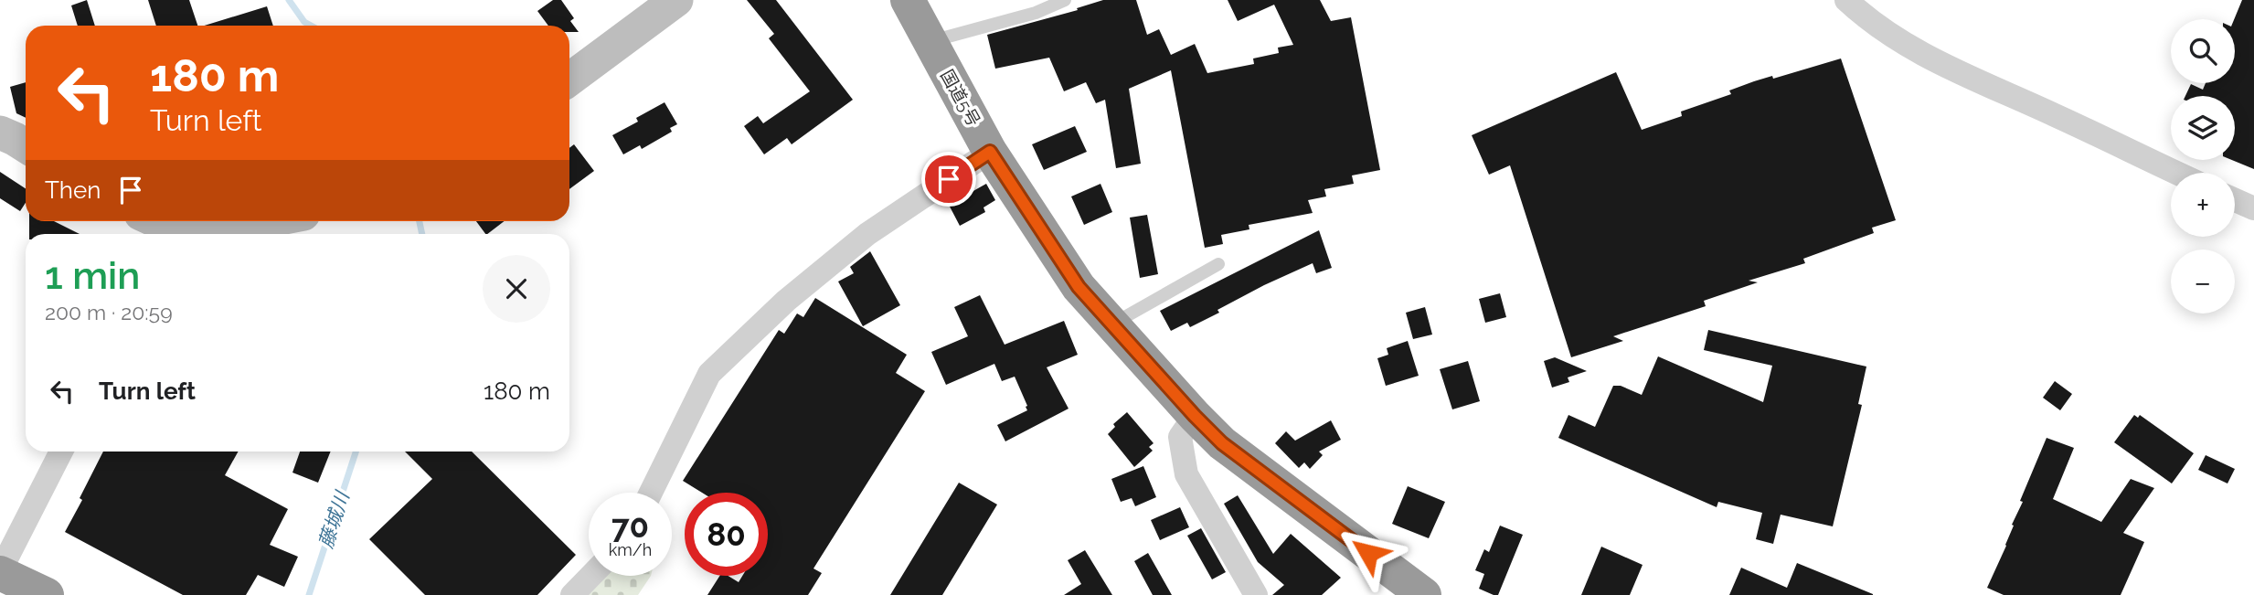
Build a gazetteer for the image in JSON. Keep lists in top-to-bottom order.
{
  "streets": {
    "highway": ["国道5号"]
  },
  "water": ["藤城川"],
  "page": {
    "map_buttons": ["+", "−"],
    "turn": ["180 m", "Turn left"],
    "then": "Then",
    "heading": ["1 min", "200 m · 20:59"],
    "list": [
      {
        "name": "Turn left",
        "value": "180 m"
      }
    ],
    "speed": "70 km/h",
    "limit": "80"
  }
}
